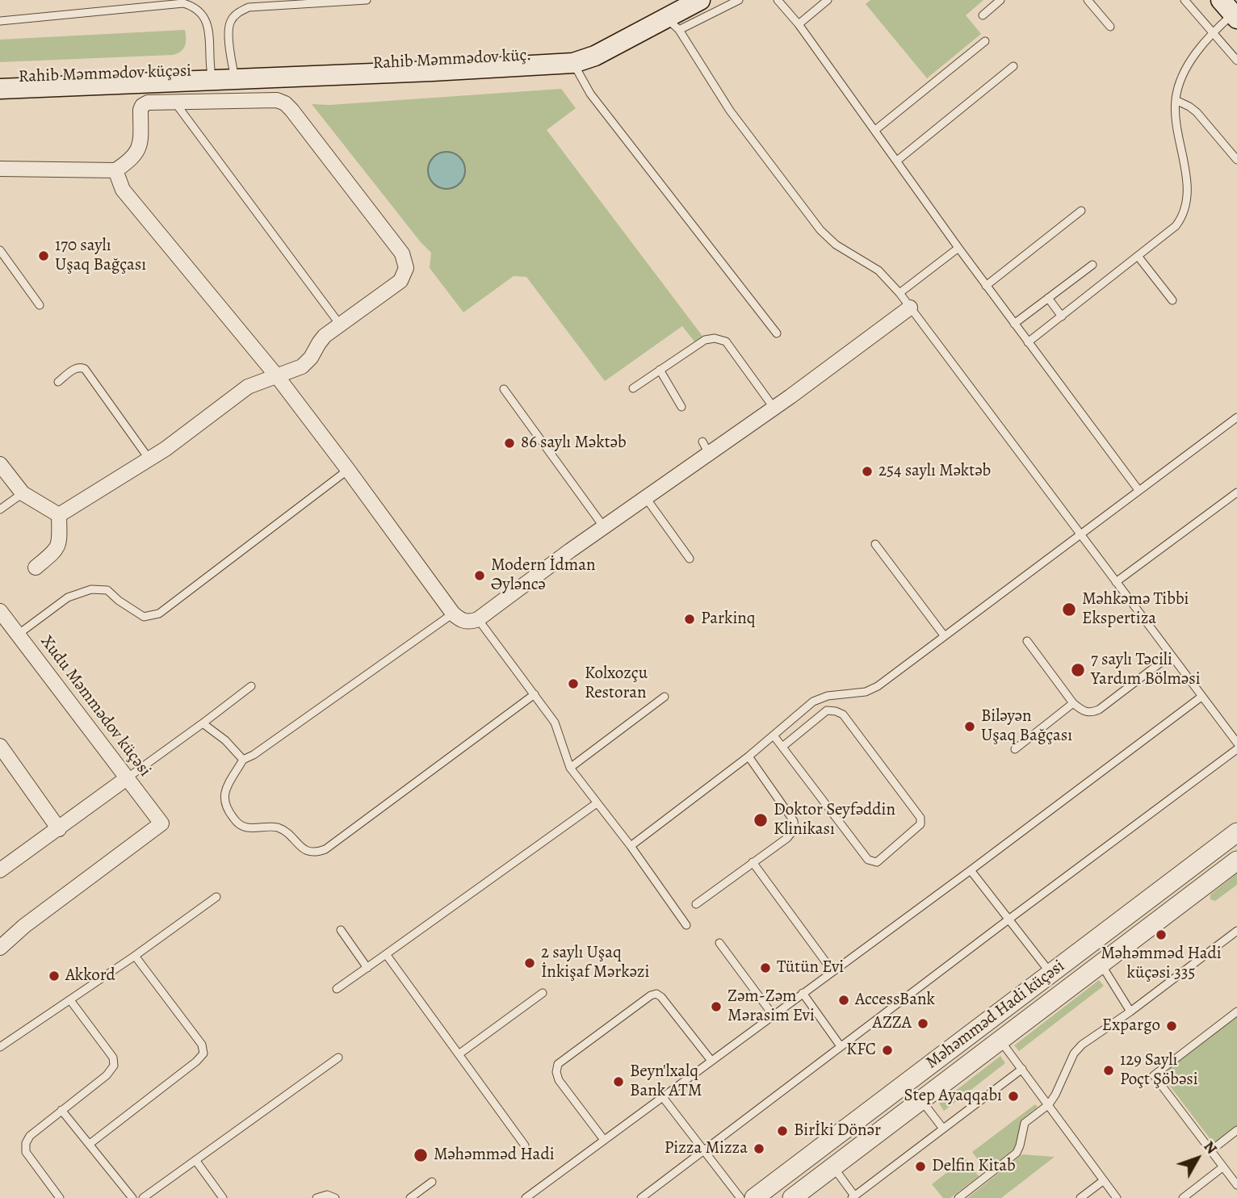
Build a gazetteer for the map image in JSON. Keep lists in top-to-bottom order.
{
  "streets": {
    "main road": ["Rahib Məmmədov küç.", "Rahib Məmmədov küçəsi"],
    "street": ["Xudu Məmmədov küçəsi", "Məhəmməd Hadi küçəsi"]
  },
  "crossings": [
    ["Rahib Məmmədov küç.", "Rahib Məmmədov küçəsi"]
  ],
  "places": [
    "170 saylı Uşaq Bağçası",
    "86 saylı Məktəb",
    "254 saylı Məktəb",
    "Modern İdman Əyləncə",
    "Məhkəmə Tibbi Ekspertiza",
    "Parkinq",
    "7 saylı Təcili Yardım Bölməsi",
    "Kolxozçu Restoran",
    "Biləyən Uşaq Bağçası",
    "Doktor Seyfәddin Klinikası",
    "Məhəmməd Hadi küçəsi 335",
    "2 saylı Uşaq İnkişaf Mərkəzi",
    "Tütün Evi",
    "Akkord",
    "AccessBank",
    "Zәm-Zәm Mәrasim Evi",
    "AZZA",
    "Expargo",
    "KFC",
    "129 Saylı Poçt Şöbəsi",
    "Beyn'lxalq Bank ATM",
    "Step Ayaqqabı",
    "Birİki Dönər",
    "Pizza Mizza",
    "Məhəmməd Hadi",
    "Delfin Kitab"
  ],
  "north": "top right"
}
